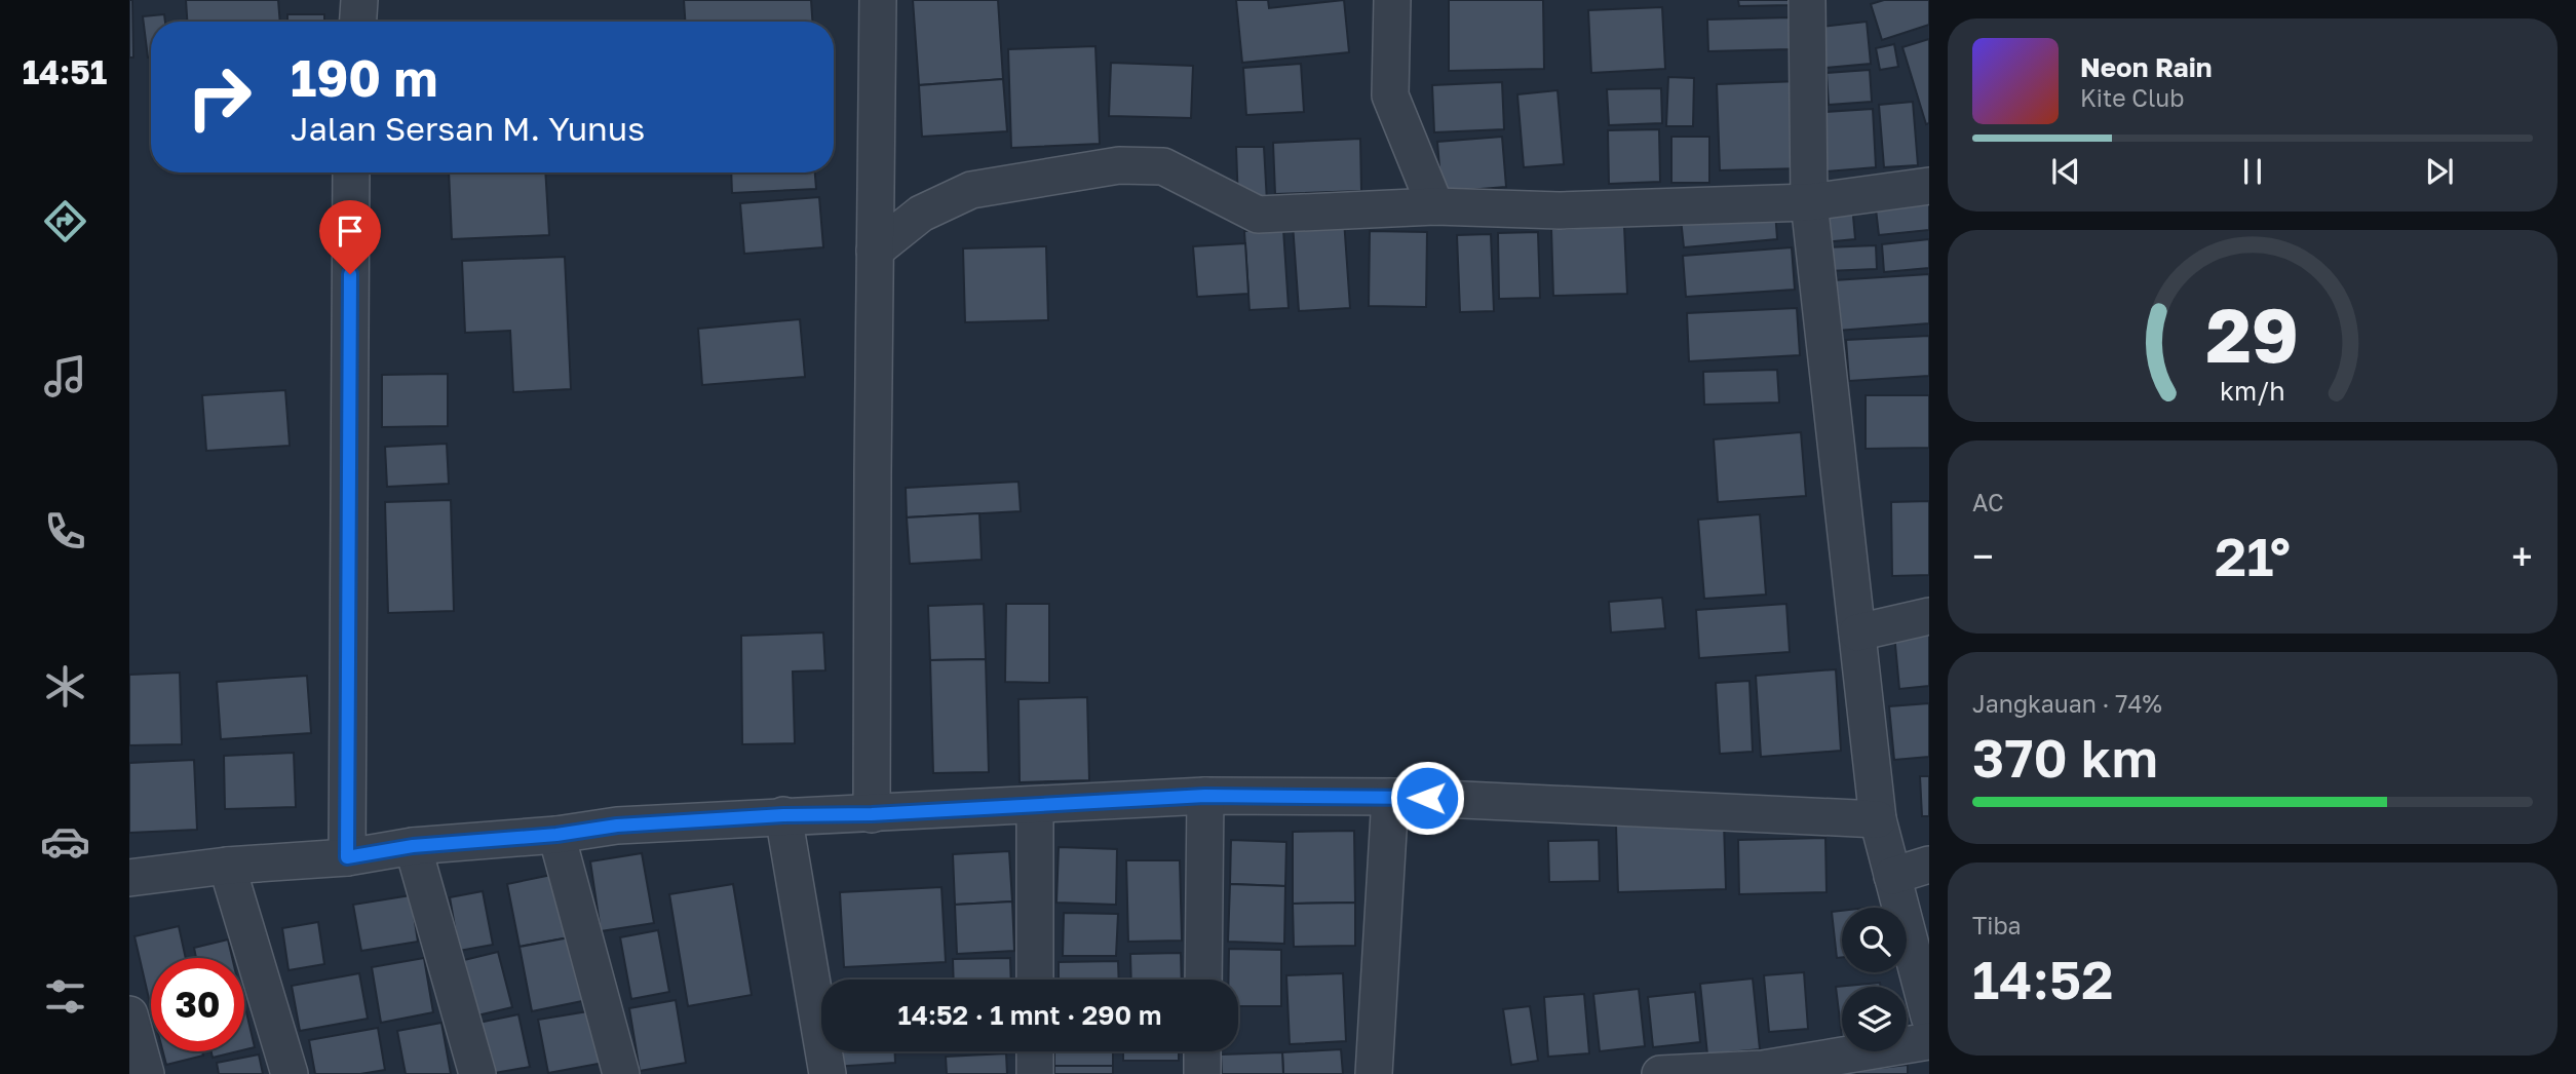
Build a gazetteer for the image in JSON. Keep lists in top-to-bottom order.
{
  "page": {
    "tabs": "14:51",
    "turn": ["190 m", "Jalan Sersan M. Yunus"],
    "song": ["Neon Rain", "Kite Club"],
    "tile": [
      "AC",
      ["Jangkauan · 74%", "370 km"],
      ["Tiba", "14:52"]
    ],
    "heat": ["−", "21°", "+"],
    "limit": "30",
    "trip": "14:52 · 1 mnt · 290 m",
    "gauge": ["29", "km/h"]
  }
}
